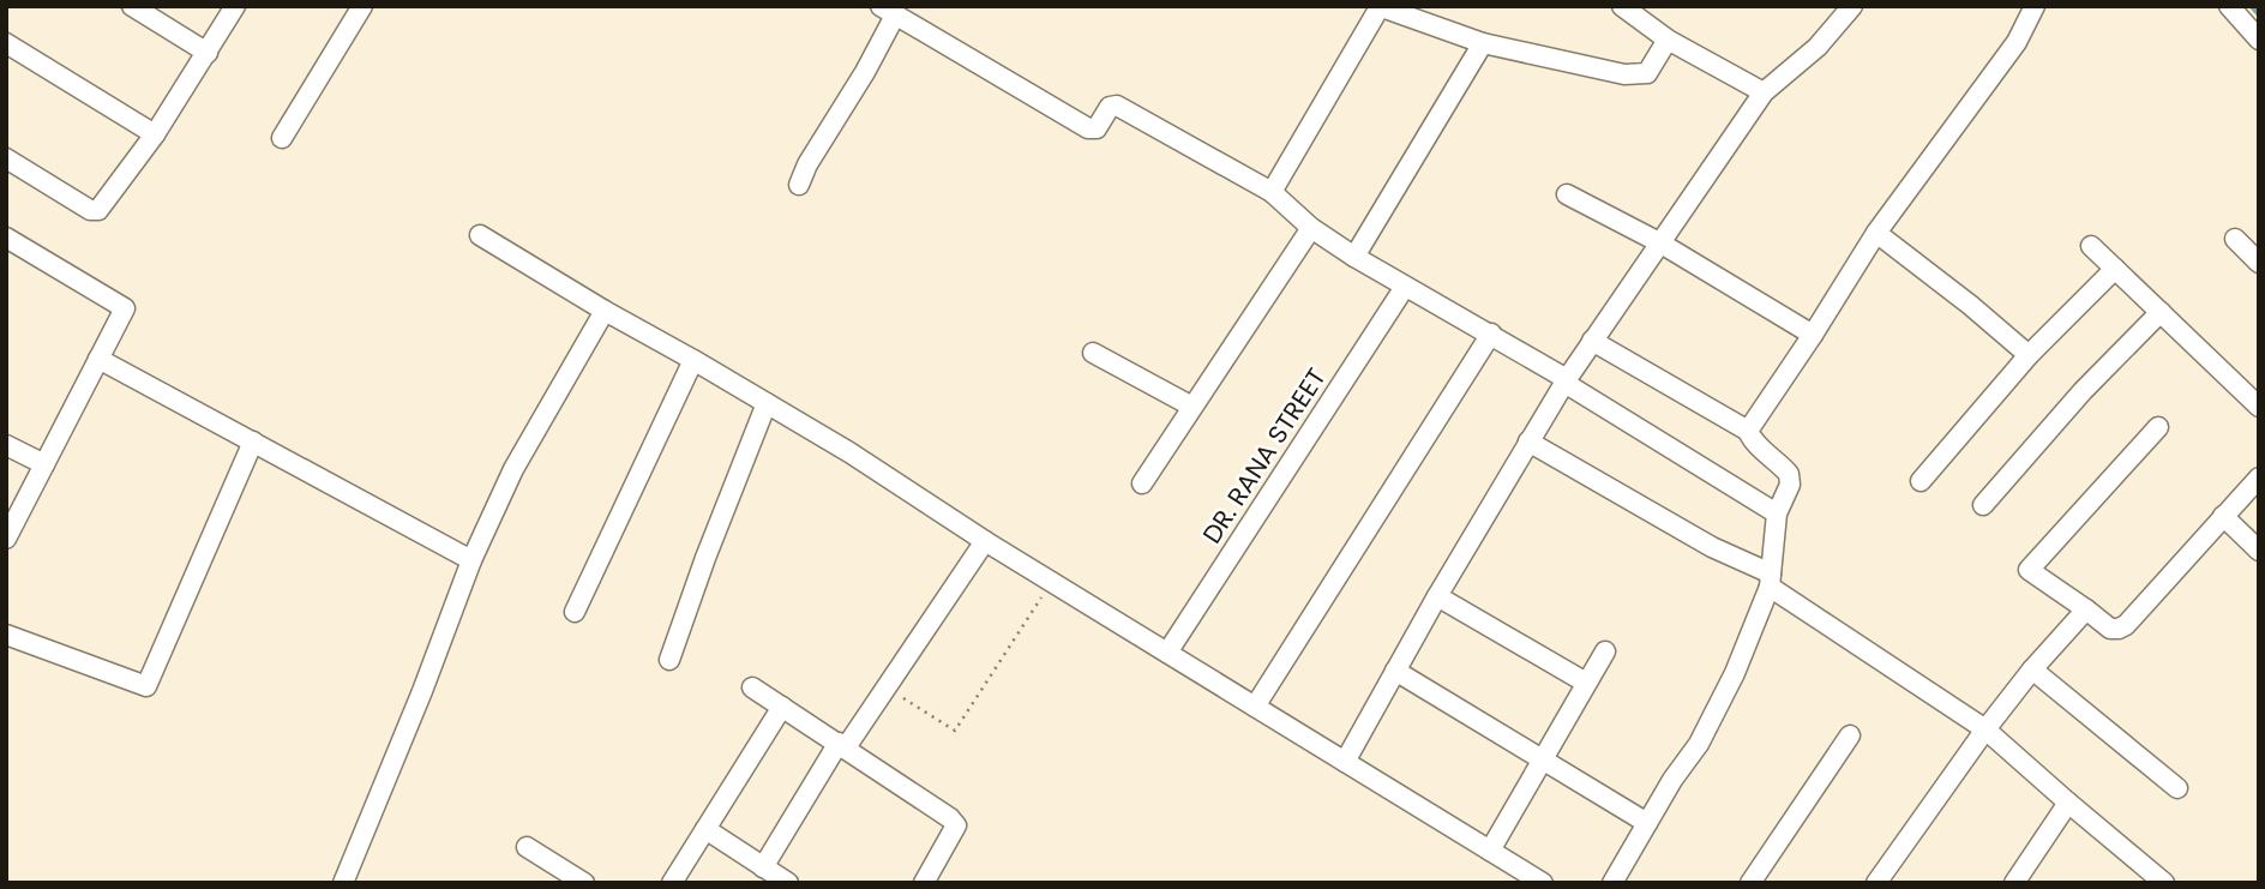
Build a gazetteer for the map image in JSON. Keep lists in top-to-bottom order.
{
  "streets": {
    "street": ["DR. RANA STREET"]
  }
}
